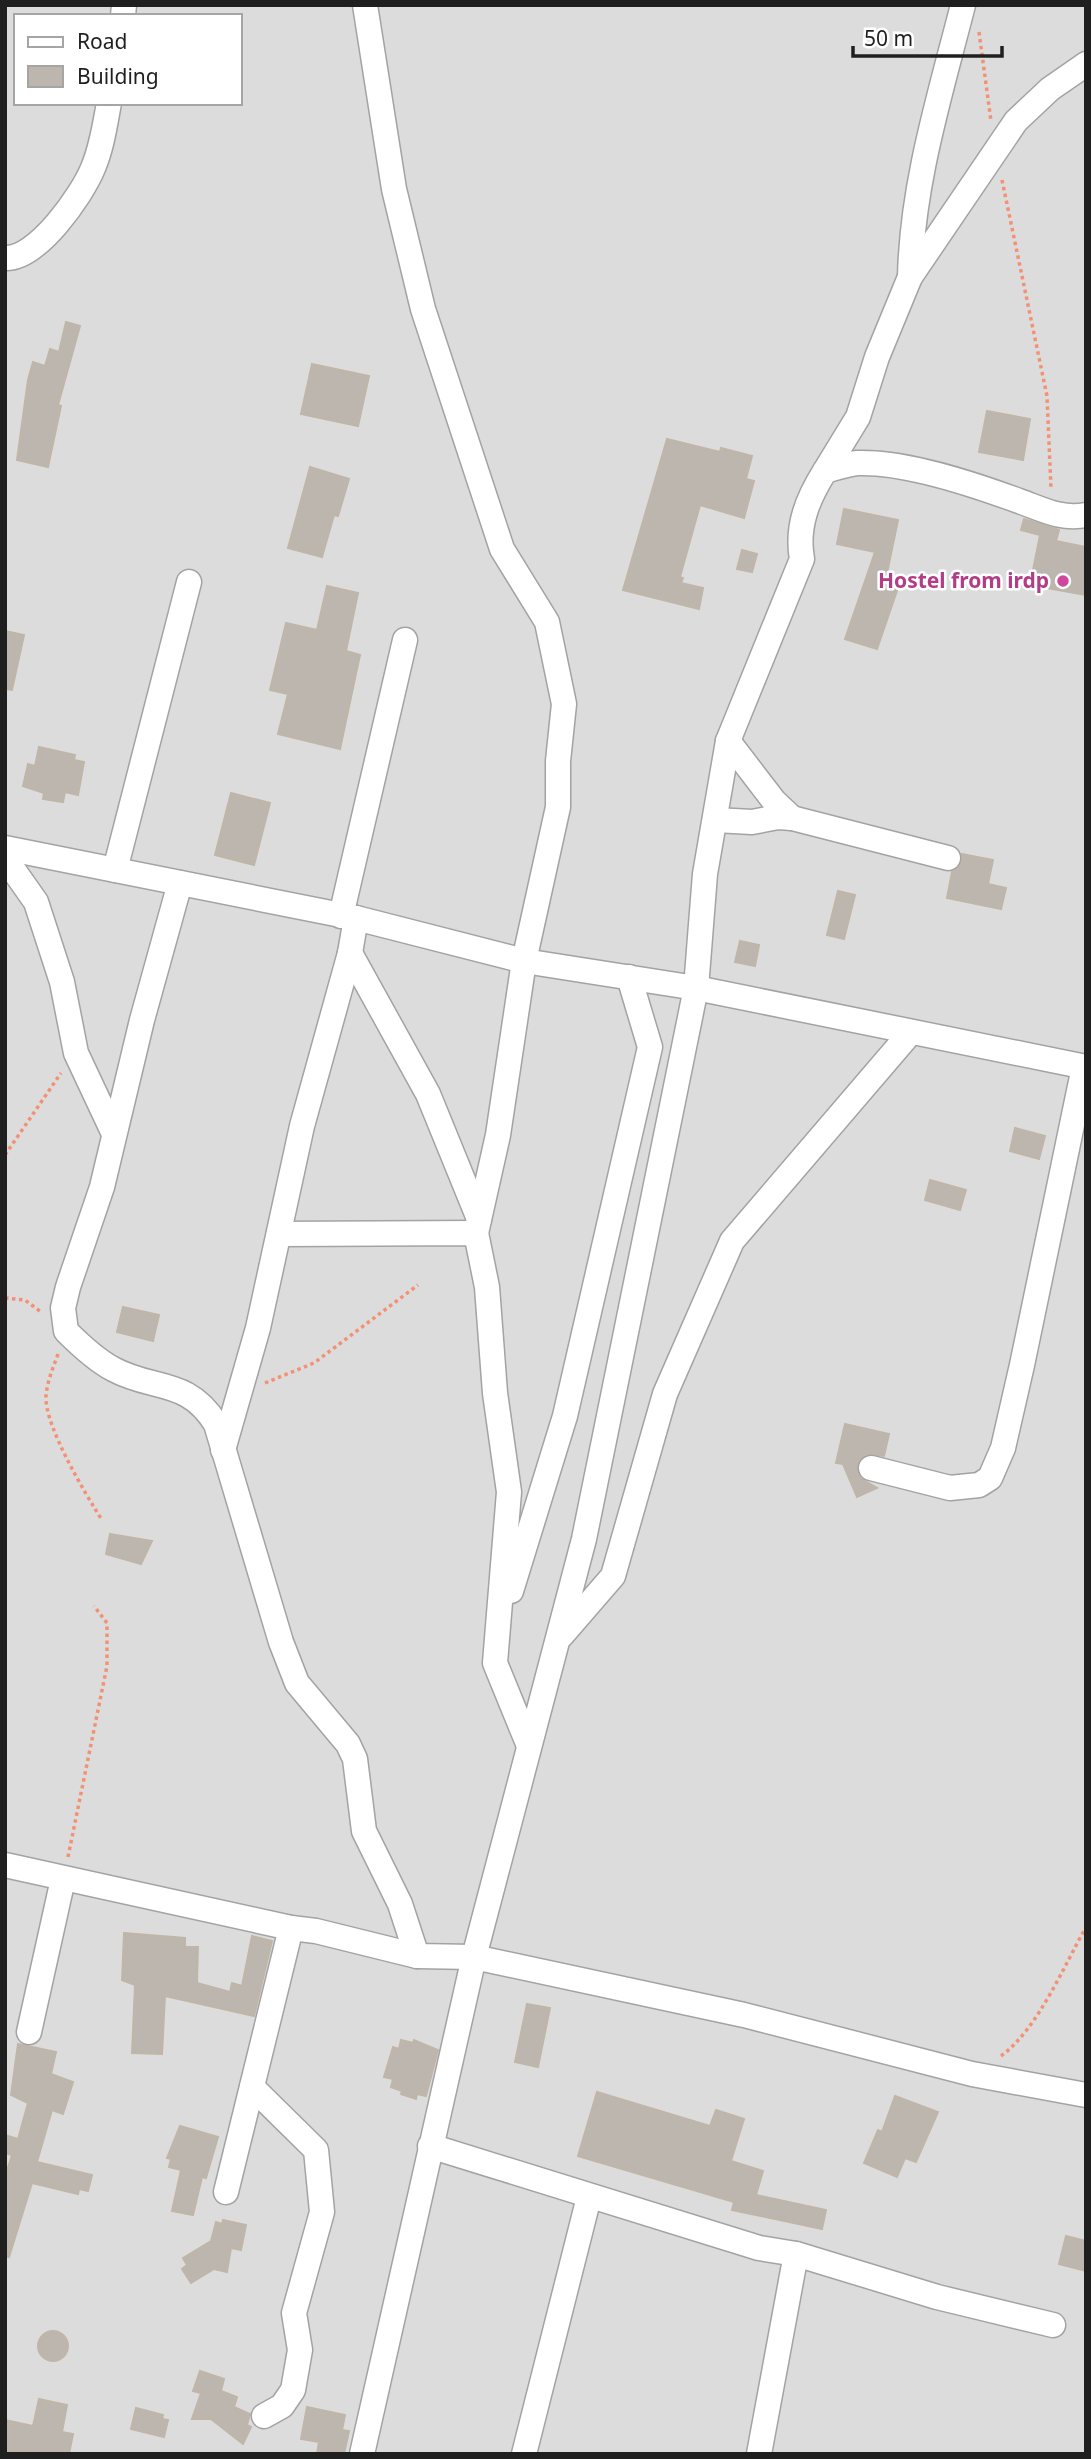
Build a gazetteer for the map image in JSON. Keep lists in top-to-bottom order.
{
  "places": ["Hostel from irdp"],
  "legend": ["Road", "Building"],
  "scale_bar": "50 m"
}
